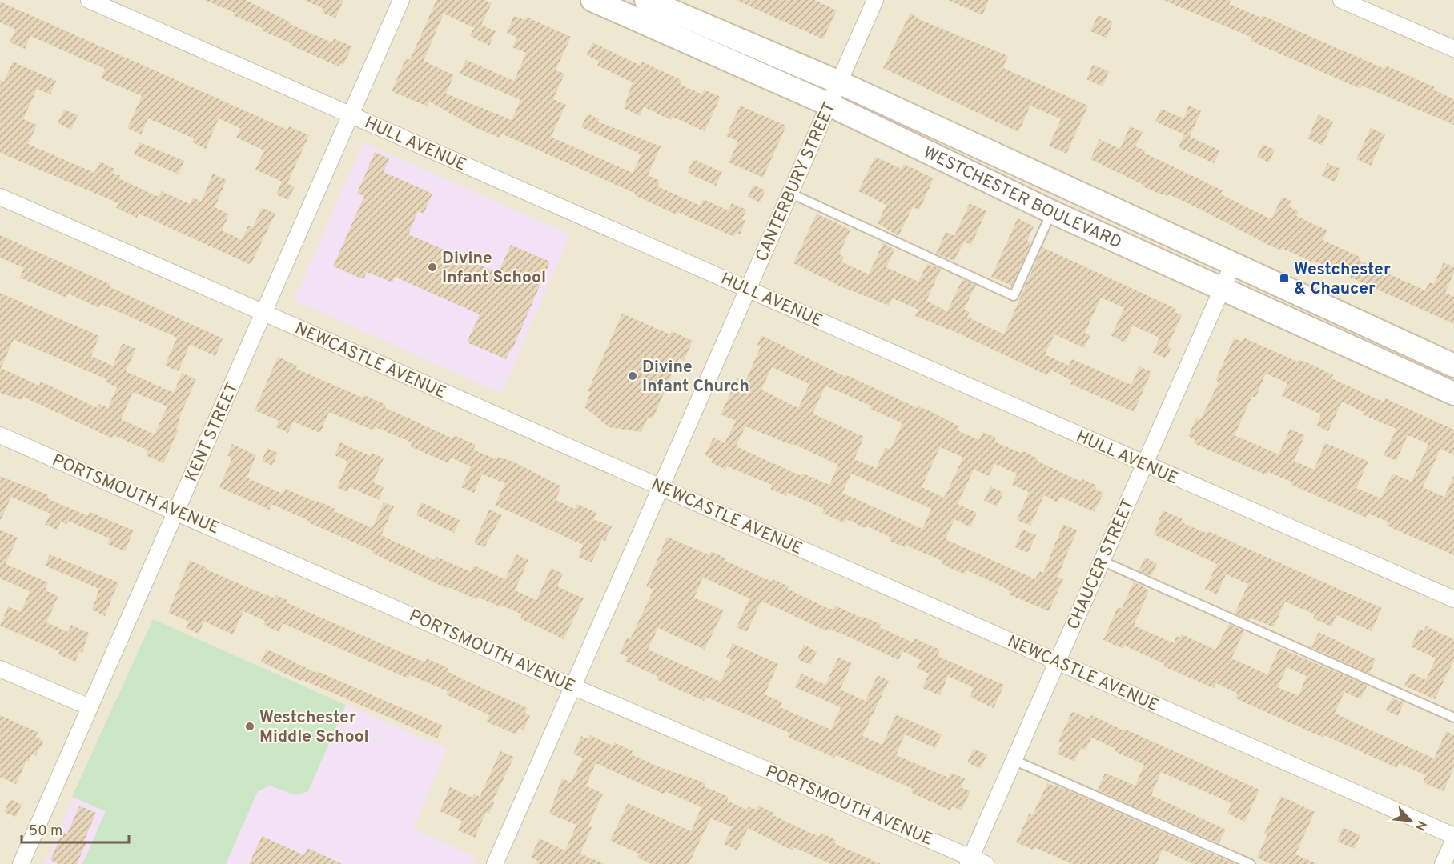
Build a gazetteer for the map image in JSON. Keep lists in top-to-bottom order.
{
  "streets": {
    "street": [
      "HULL AVENUE",
      "CANTERBURY STREET",
      "WESTCHESTER BOULEVARD",
      "NEWCASTLE AVENUE",
      "KENT STREET",
      "PORTSMOUTH AVENUE",
      "CHAUCER STREET"
    ]
  },
  "crossings": [
    ["HULL AVENUE", "CANTERBURY STREET"],
    ["HULL AVENUE", "KENT STREET"],
    ["HULL AVENUE", "CHAUCER STREET"],
    ["CANTERBURY STREET", "WESTCHESTER BOULEVARD"],
    ["CANTERBURY STREET", "NEWCASTLE AVENUE"],
    ["CANTERBURY STREET", "PORTSMOUTH AVENUE"],
    ["WESTCHESTER BOULEVARD", "CHAUCER STREET"],
    ["NEWCASTLE AVENUE", "KENT STREET"],
    ["NEWCASTLE AVENUE", "CHAUCER STREET"],
    ["KENT STREET", "PORTSMOUTH AVENUE"],
    ["PORTSMOUTH AVENUE", "CHAUCER STREET"]
  ],
  "places": {
    "other": ["Divine Infant School", "Divine Infant Church", "Westchester Middle School"],
    "transit": ["Westchester & Chaucer"]
  },
  "scale_bar": "50 m",
  "north": "bottom right"
}
